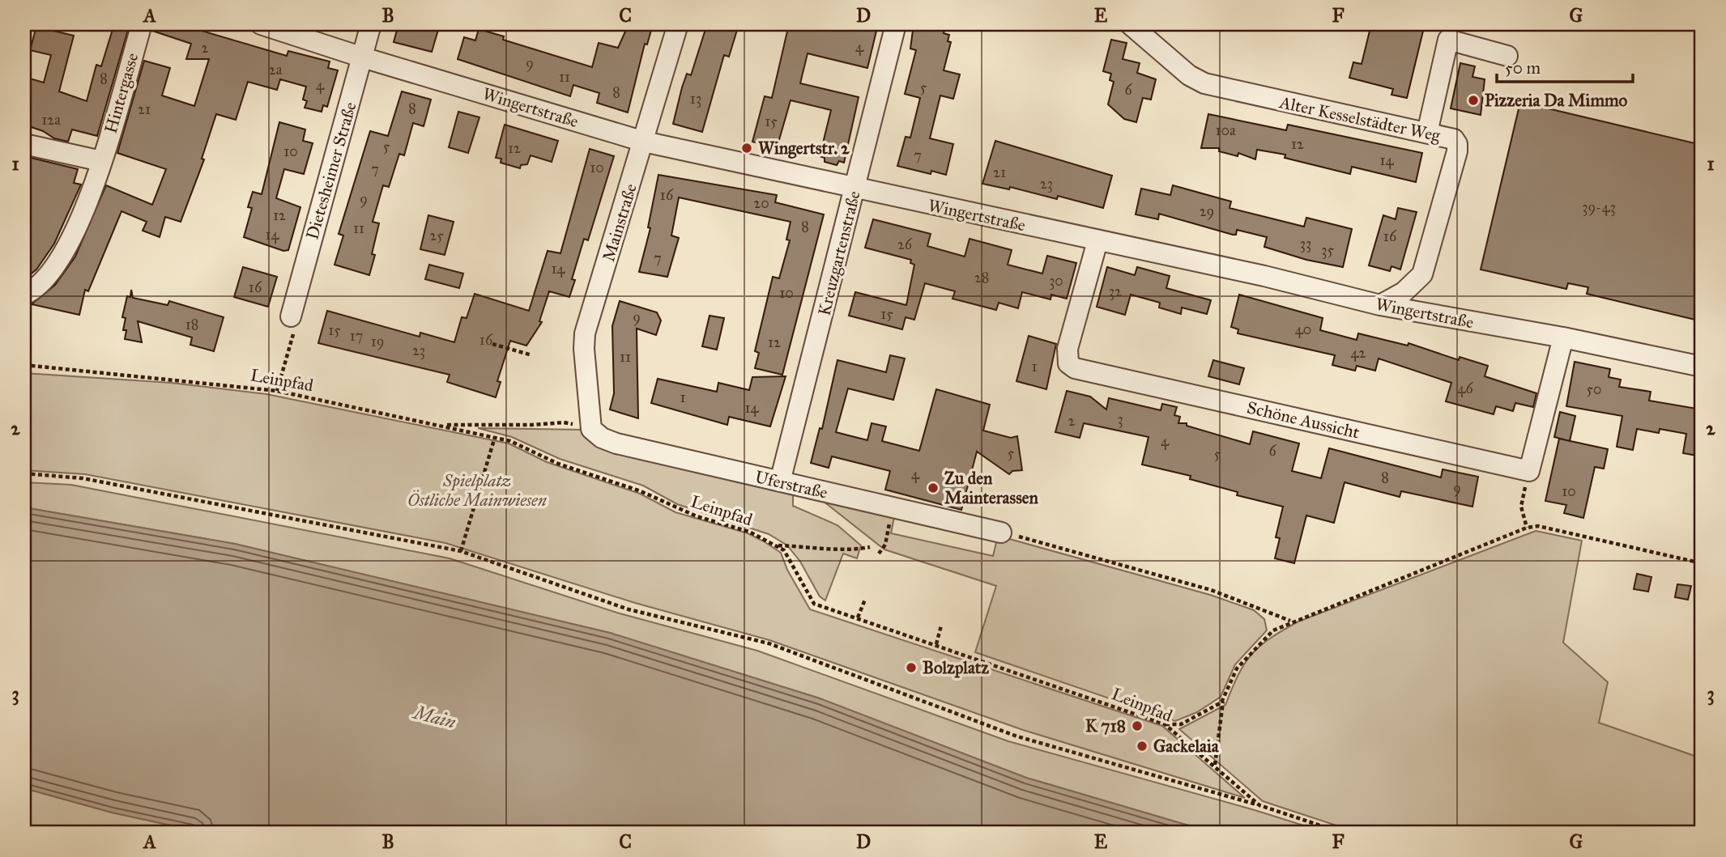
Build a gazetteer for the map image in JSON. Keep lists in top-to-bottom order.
{
  "streets": {
    "street": [
      "Hintergasse",
      "Wingertstraße",
      "Alter Kesselstädter Weg",
      "Dietesheimer Straße",
      "Mainstraße",
      "Kreuzgartenstraße",
      "Schöne Aussicht",
      "Uferstraße"
    ],
    "path": ["Leinpfad"]
  },
  "crossings": [
    ["Wingertstraße", "Alter Kesselstädter Weg"],
    ["Wingertstraße", "Dietesheimer Straße"],
    ["Wingertstraße", "Mainstraße"],
    ["Wingertstraße", "Kreuzgartenstraße"],
    ["Wingertstraße", "Schöne Aussicht"],
    ["Mainstraße", "Uferstraße"],
    ["Kreuzgartenstraße", "Uferstraße"]
  ],
  "water": ["Main"],
  "parks": ["Spielplatz Östliche Mainwiesen"],
  "places": [
    "Pizzeria Da Mimmo",
    "Wingertstr. 2",
    "Zu den Mainterassen",
    "Bolzplatz",
    "K 718",
    "Gackelaia"
  ],
  "house_numbers": [
    "4",
    "2",
    "9",
    "2a",
    "11",
    "8",
    "4",
    "5",
    "6",
    "8",
    "13",
    "8",
    "21",
    "12a",
    "15",
    "10a",
    "12",
    "5",
    "12",
    "10",
    "7",
    "14",
    "10",
    "7",
    "21",
    "23",
    "16",
    "9",
    "20",
    "39-43",
    "29",
    "12",
    "8",
    "11",
    "14",
    "25",
    "16",
    "33",
    "26",
    "35",
    "7",
    "14",
    "28",
    "30",
    "16",
    "32",
    "10",
    "15",
    "9",
    "18",
    "40",
    "15",
    "17",
    "16",
    "19",
    "12",
    "23",
    "42",
    "11",
    "1",
    "46",
    "50",
    "1",
    "14",
    "3",
    "2",
    "4",
    "6",
    "5",
    "5",
    "4",
    "8",
    "9",
    "10"
  ],
  "scale_bar": "50 m",
  "grid": {
    "columns": [
      "A",
      "B",
      "C",
      "D",
      "E",
      "F",
      "G"
    ],
    "rows": ["1", "2", "3"]
  }
}
